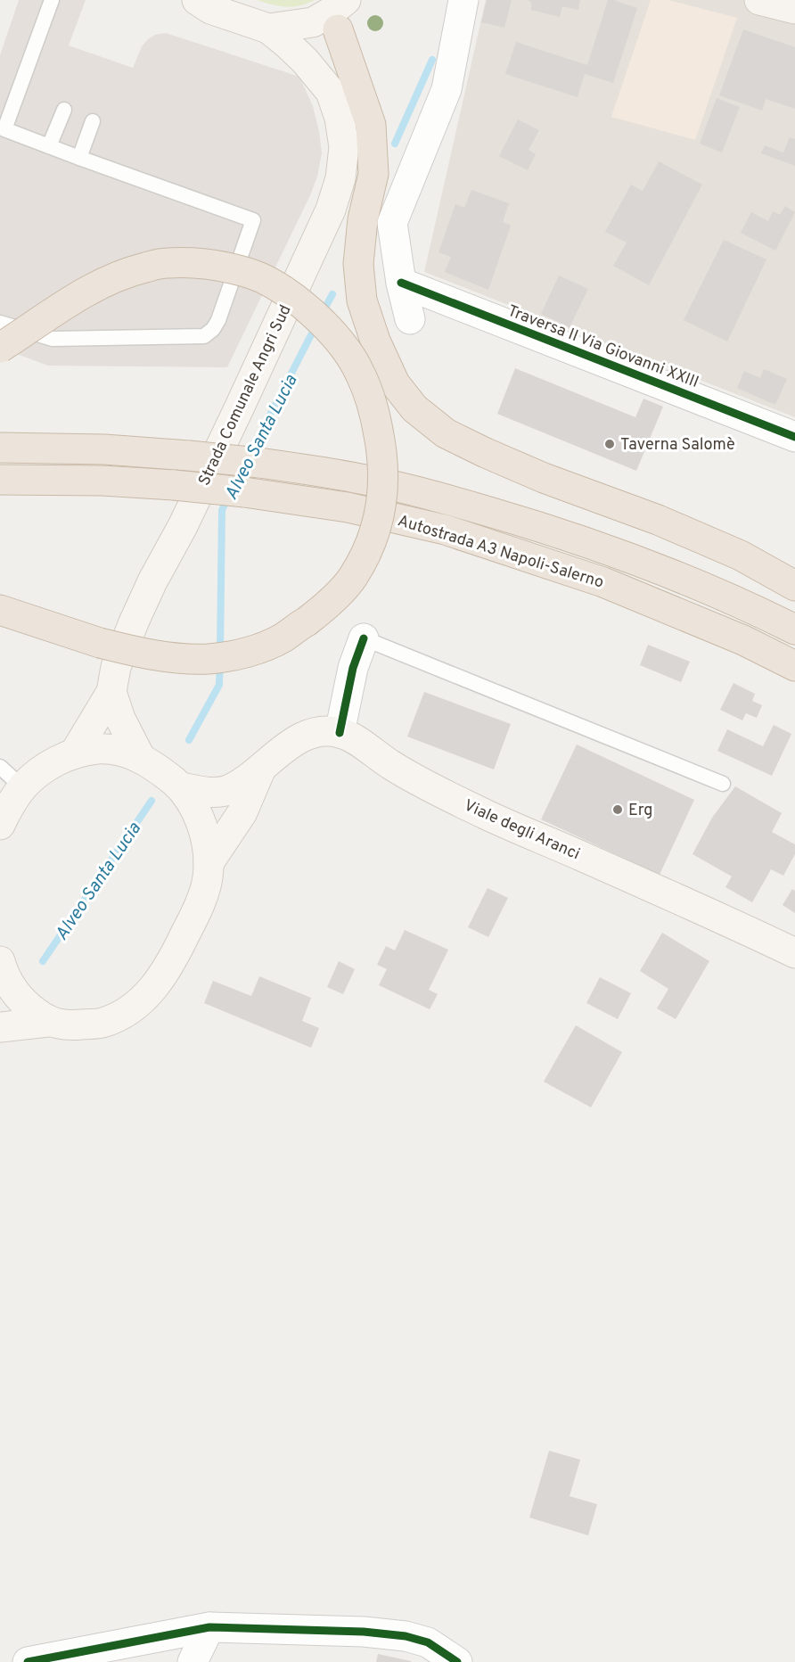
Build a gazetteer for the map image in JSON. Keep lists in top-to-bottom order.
{
  "streets": {
    "highway": ["Autostrada A3 Napoli-Salerno"],
    "main road": ["Strada Comunale Angri Sud", "Viale degli Aranci"],
    "street": ["Traversa II Via Giovanni XXIII"]
  },
  "water": ["Alveo Santa Lucia"],
  "places": ["Taverna Salomè", "Erg"]
}
